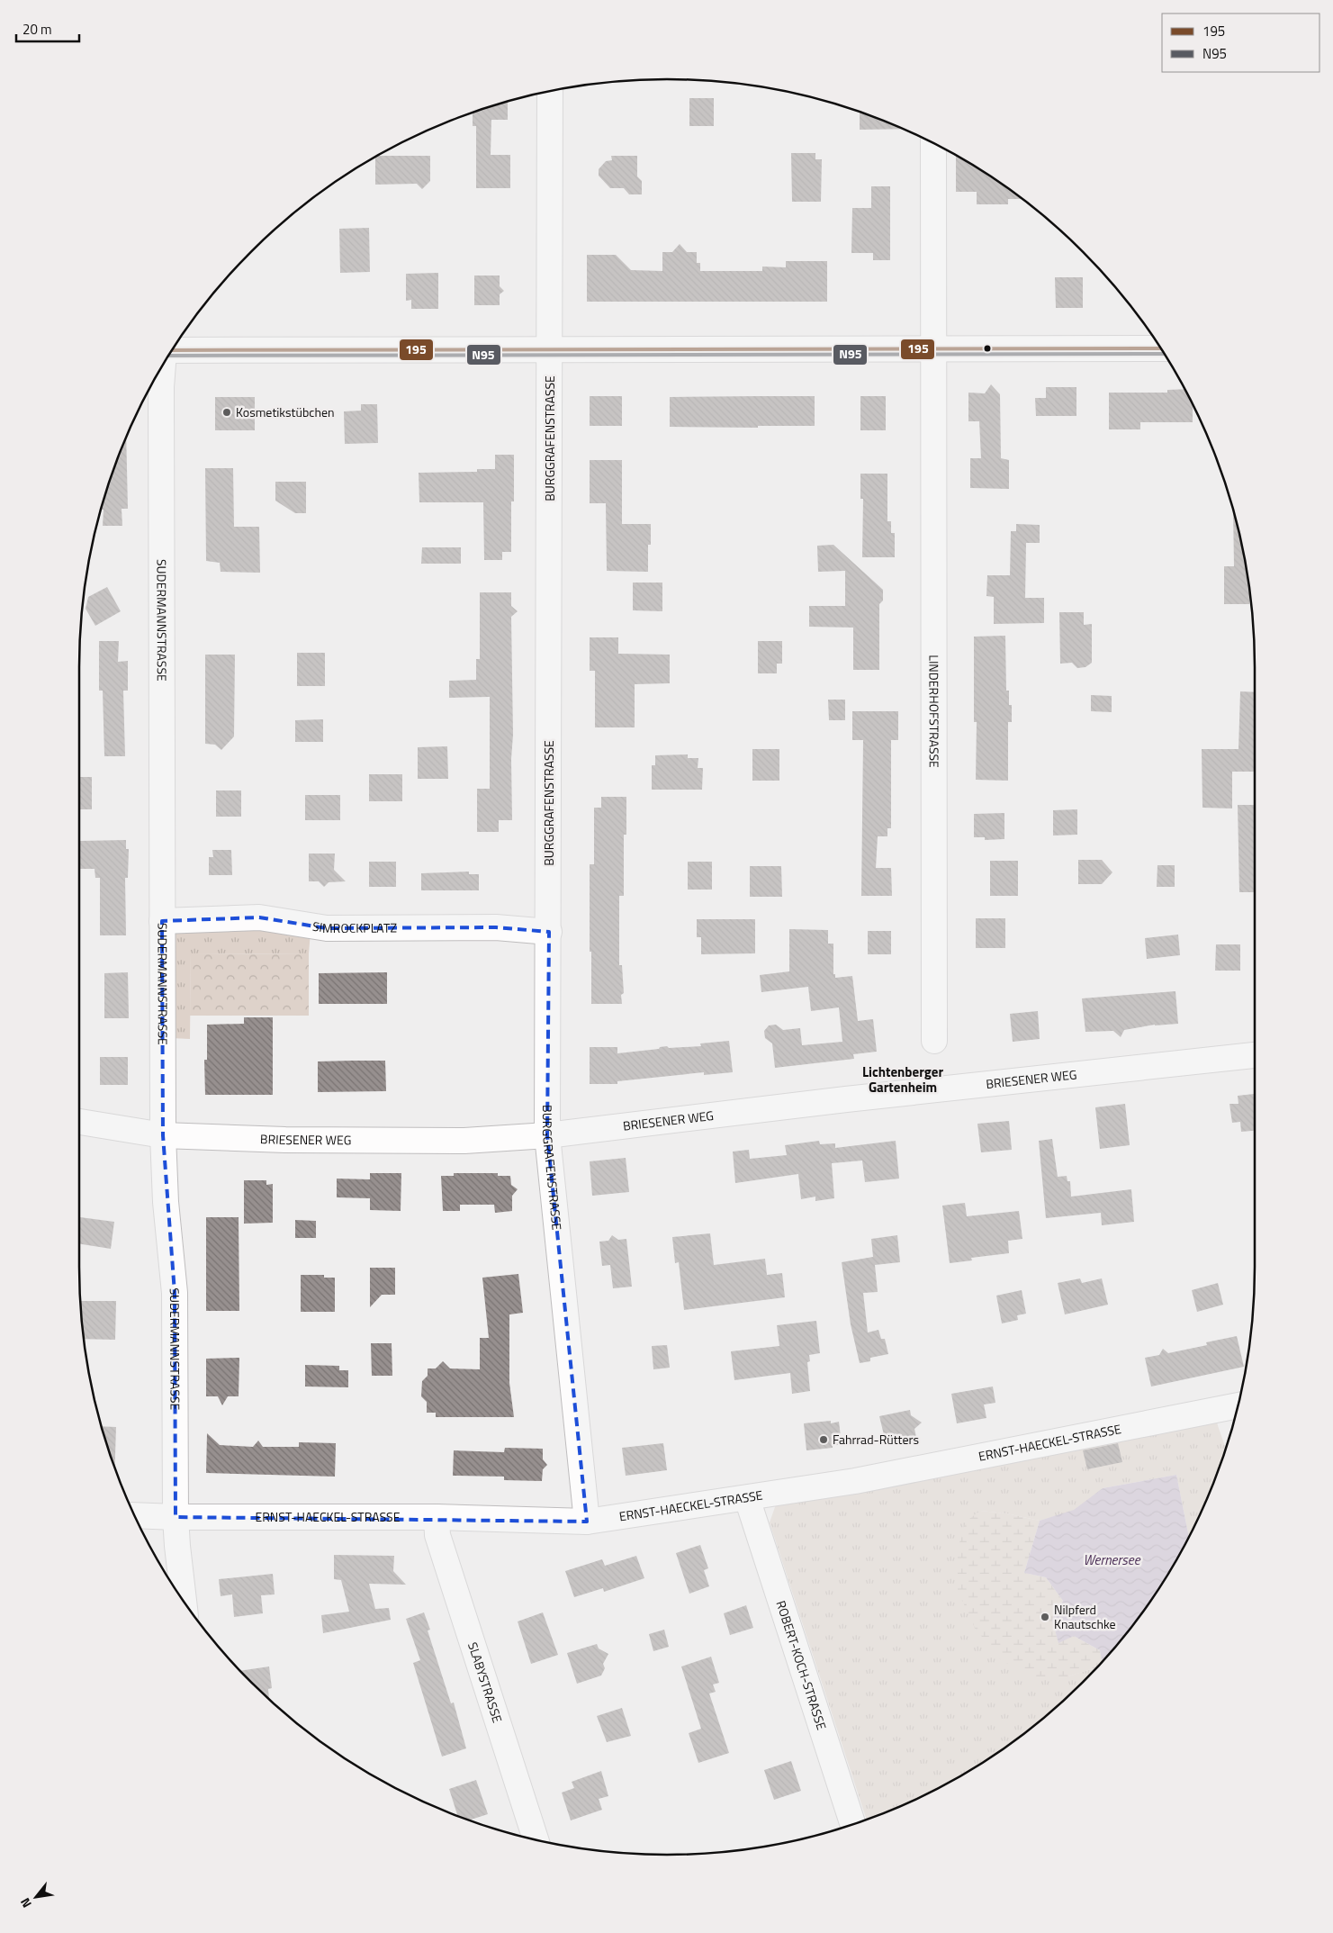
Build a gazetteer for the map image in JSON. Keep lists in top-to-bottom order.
{
  "streets": {
    "street": [
      "BURGGRAFENSTRASSE",
      "SUDERMANNSTRASSE",
      "LINDERHOFSTRASSE",
      "SIMROCKPLATZ",
      "BRIESENER WEG",
      "ERNST-HAECKEL-STRASSE",
      "ROBERT-KOCH-STRASSE",
      "SLABYSTRASSE"
    ]
  },
  "crossings": [
    ["BURGGRAFENSTRASSE", "SIMROCKPLATZ"],
    ["BURGGRAFENSTRASSE", "BRIESENER WEG"],
    ["BURGGRAFENSTRASSE", "ERNST-HAECKEL-STRASSE"],
    ["SUDERMANNSTRASSE", "SIMROCKPLATZ"],
    ["SUDERMANNSTRASSE", "BRIESENER WEG"],
    ["SUDERMANNSTRASSE", "ERNST-HAECKEL-STRASSE"],
    ["ERNST-HAECKEL-STRASSE", "ROBERT-KOCH-STRASSE"],
    ["ERNST-HAECKEL-STRASSE", "SLABYSTRASSE"]
  ],
  "districts": ["Lichtenberger Gartenheim"],
  "water": ["Wernersee"],
  "places": ["Kosmetikstübchen", "Fahrrad-Rütters", "Nilpferd Knautschke"],
  "lines": ["transit line 195", "transit line N95"],
  "legend": ["195", "N95"],
  "scale_bar": "20 m",
  "north": "bottom left"
}
